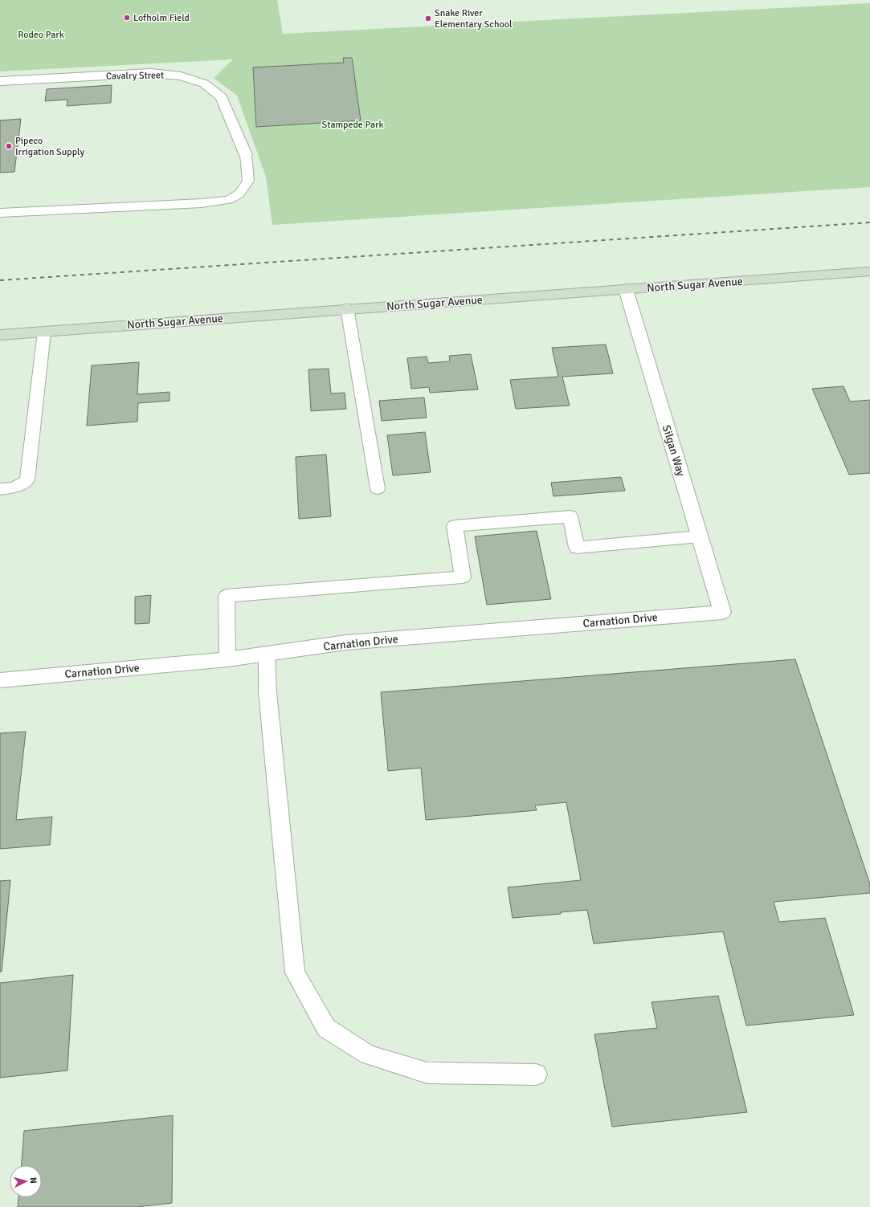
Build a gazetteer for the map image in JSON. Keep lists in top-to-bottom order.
{
  "streets": {
    "street": [
      "Cavalry Street",
      "North Sugar Avenue",
      "Silgan Way",
      "Carnation Drive"
    ]
  },
  "crossings": [
    ["North Sugar Avenue", "Silgan Way"],
    ["Silgan Way", "Carnation Drive"]
  ],
  "parks": ["Rodeo Park", "Stampede Park"],
  "places": ["Lofholm Field", "Snake River Elementary School", "Pipeco Irrigation Supply"],
  "north": "right"
}
